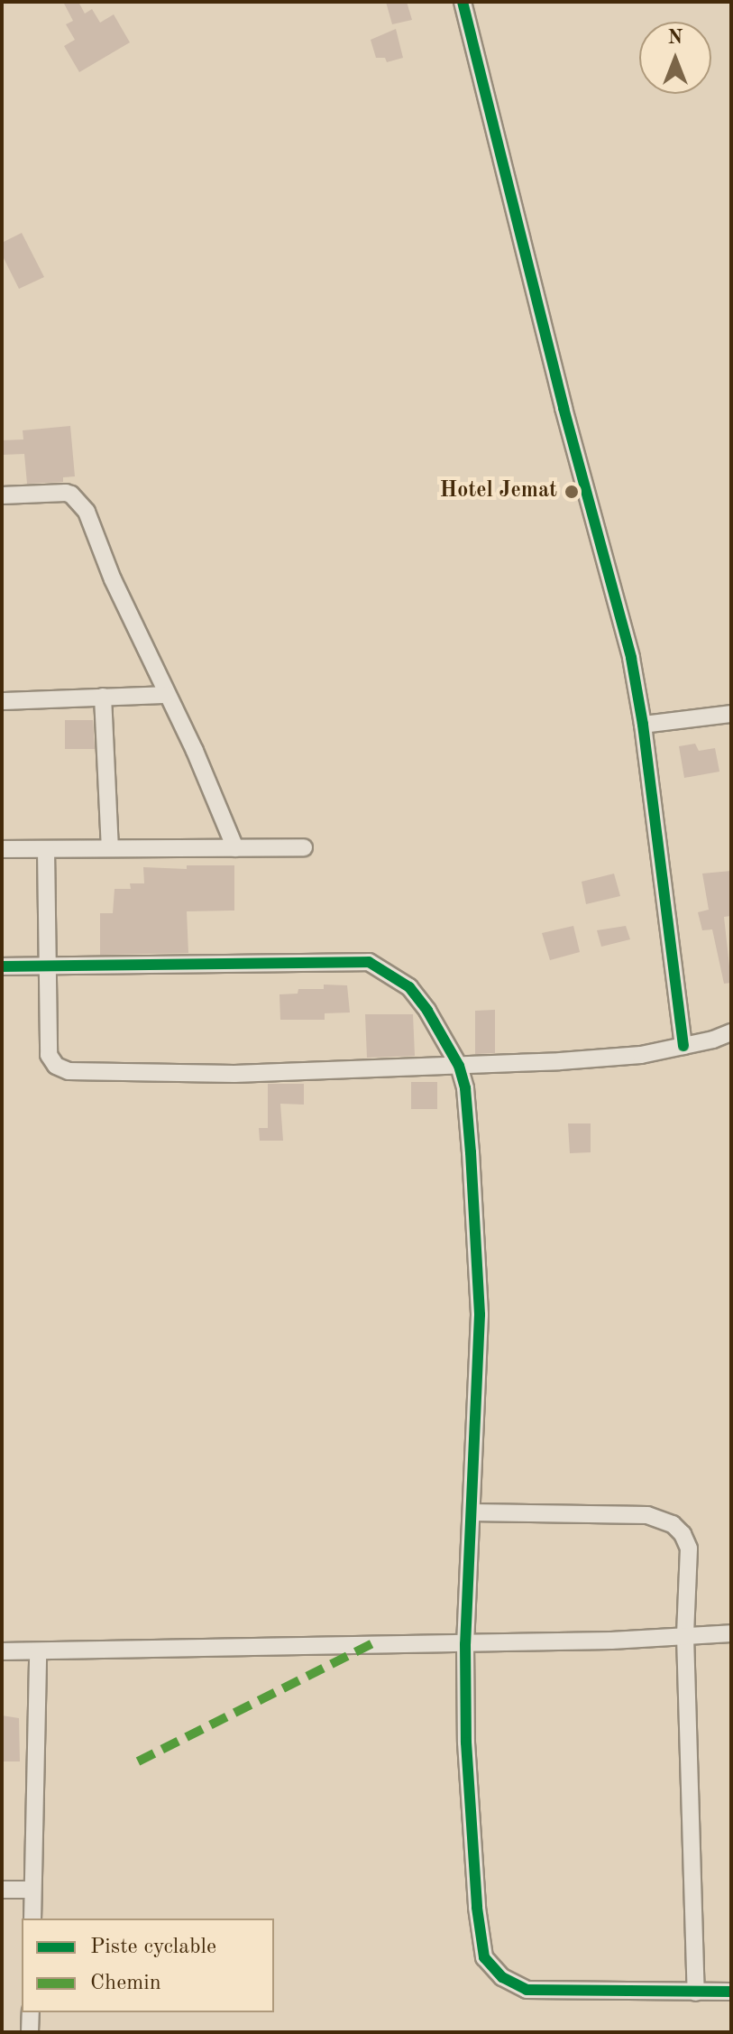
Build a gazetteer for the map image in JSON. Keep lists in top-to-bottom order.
{
  "places": ["Hotel Jemat"],
  "legend": ["Piste cyclable", "Chemin"],
  "north": "top"
}
